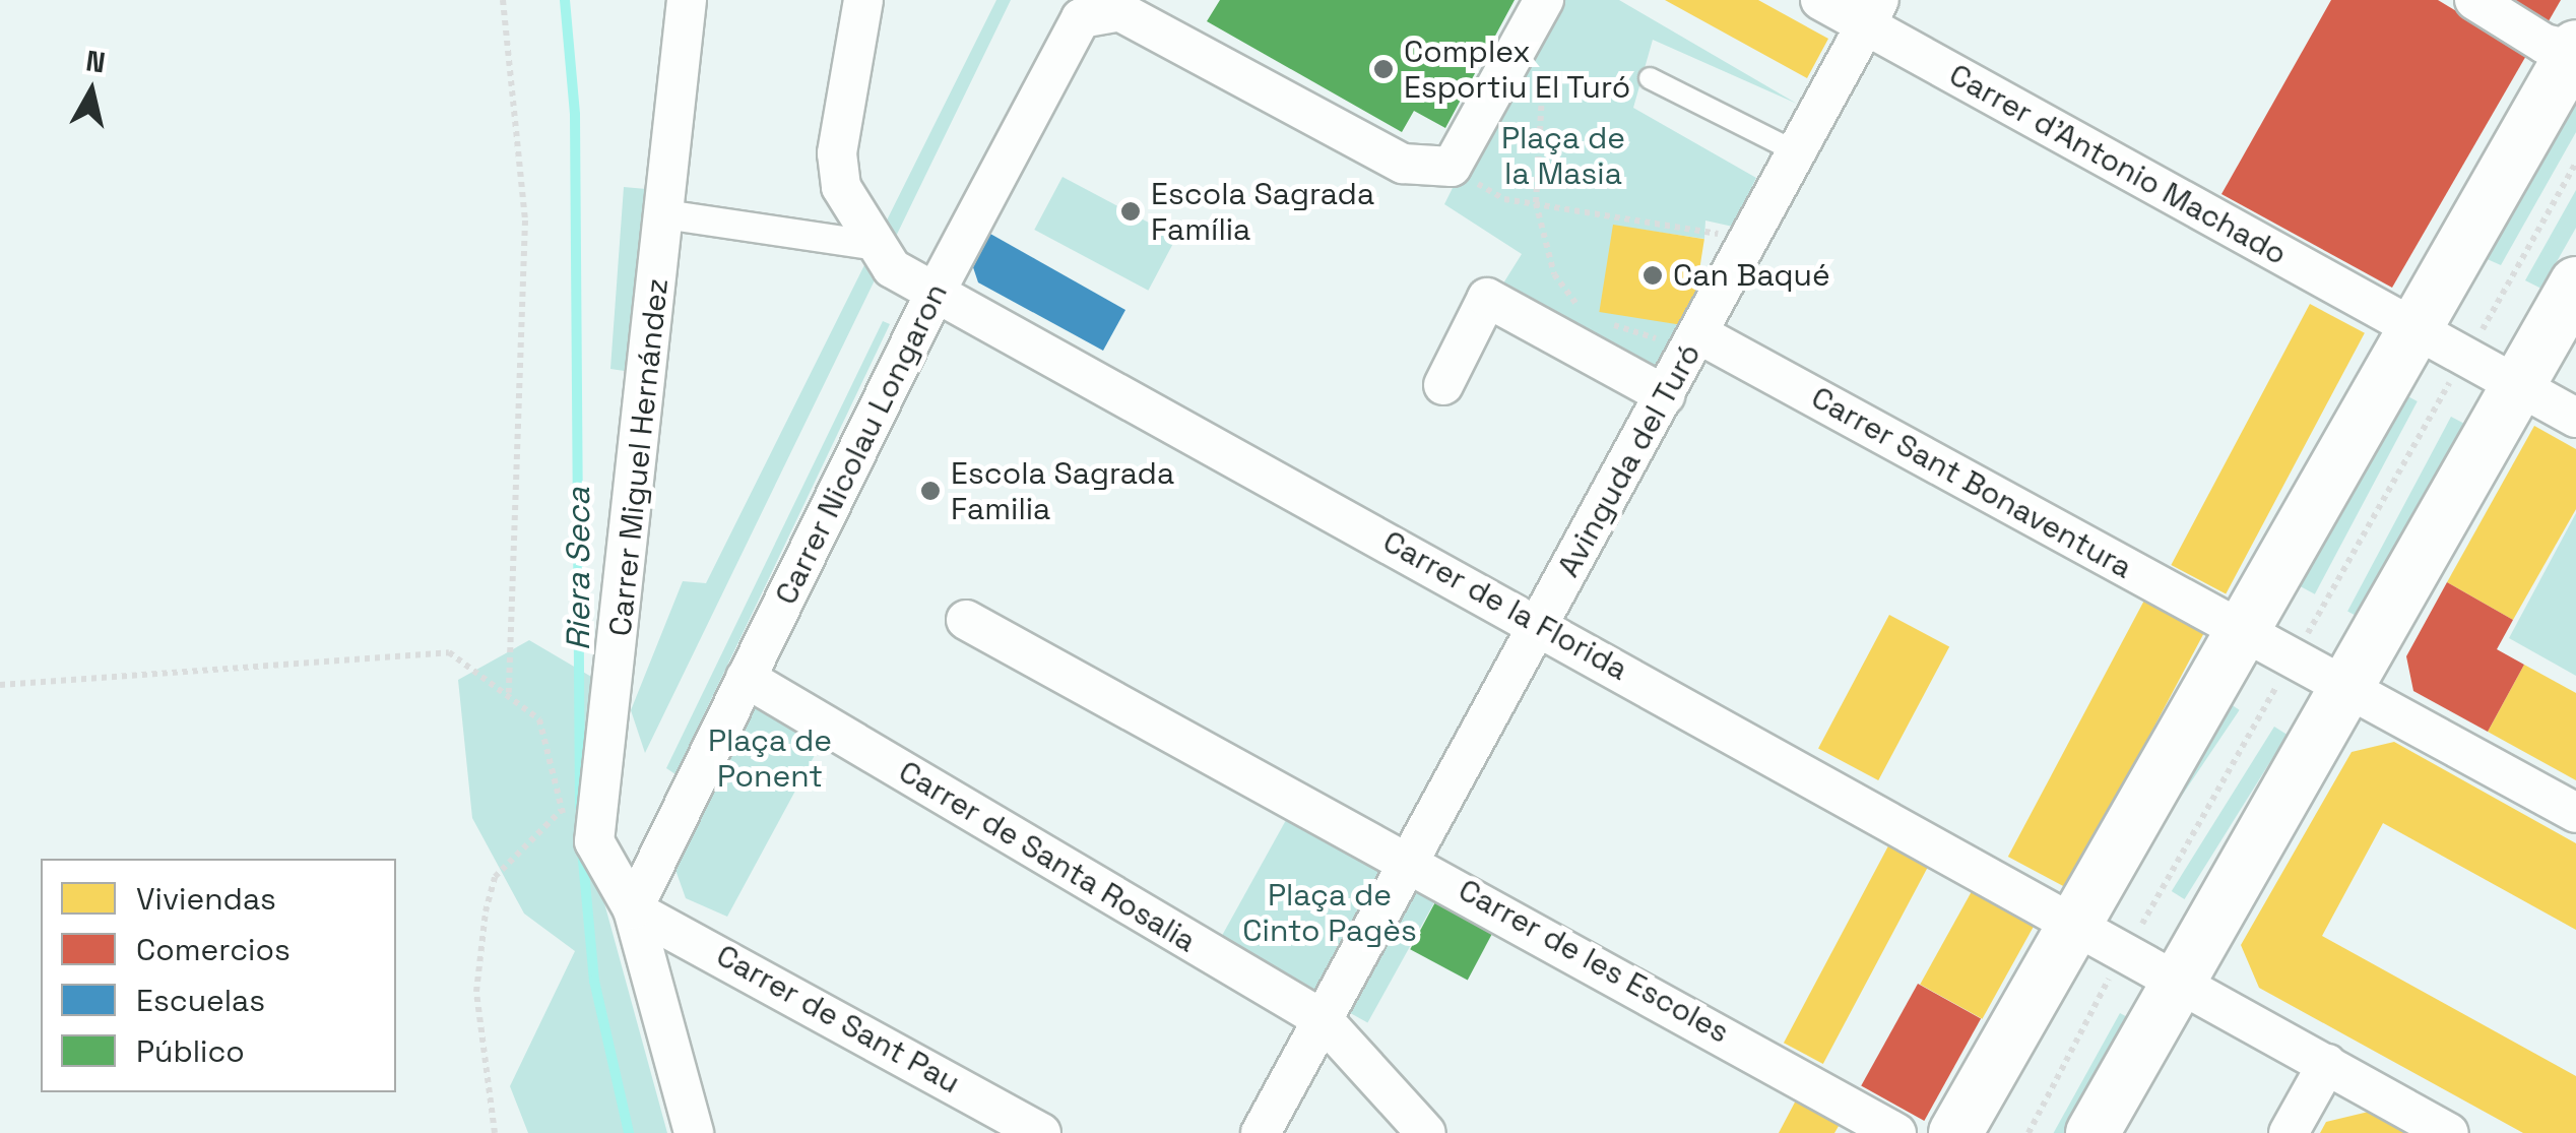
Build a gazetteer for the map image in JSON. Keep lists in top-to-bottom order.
{
  "streets": {
    "street": [
      "Carrer d'Antonio Machado",
      "Carrer Nicolau Longaron",
      "Carrer Miguel Hernández",
      "Avinguda del Turó",
      "Carrer Sant Bonaventura",
      "Carrer de la Florida",
      "Carrer de Santa Rosalia",
      "Carrer de les Escoles",
      "Carrer de Sant Pau"
    ]
  },
  "crossings": [
    ["Carrer d'Antonio Machado", "Avinguda del Turó"],
    ["Carrer Nicolau Longaron", "Carrer de la Florida"],
    ["Carrer Nicolau Longaron", "Carrer de Santa Rosalia"],
    ["Carrer Nicolau Longaron", "Carrer de Sant Pau"],
    ["Avinguda del Turó", "Carrer Sant Bonaventura"],
    ["Avinguda del Turó", "Carrer de la Florida"],
    ["Avinguda del Turó", "Carrer de Santa Rosalia"],
    ["Avinguda del Turó", "Carrer de les Escoles"]
  ],
  "water": ["Riera Seca"],
  "parks": ["Plaça de la Masia", "Plaça de Ponent", "Plaça de Cinto Pagès"],
  "places": [
    "Complex Esportiu El Turó",
    "Escola Sagrada Família",
    "Can Baqué",
    "Escola Sagrada Familia"
  ],
  "legend": [
    "Viviendas",
    "Comercios",
    "Escuelas",
    "Público"
  ],
  "north": "top"
}
